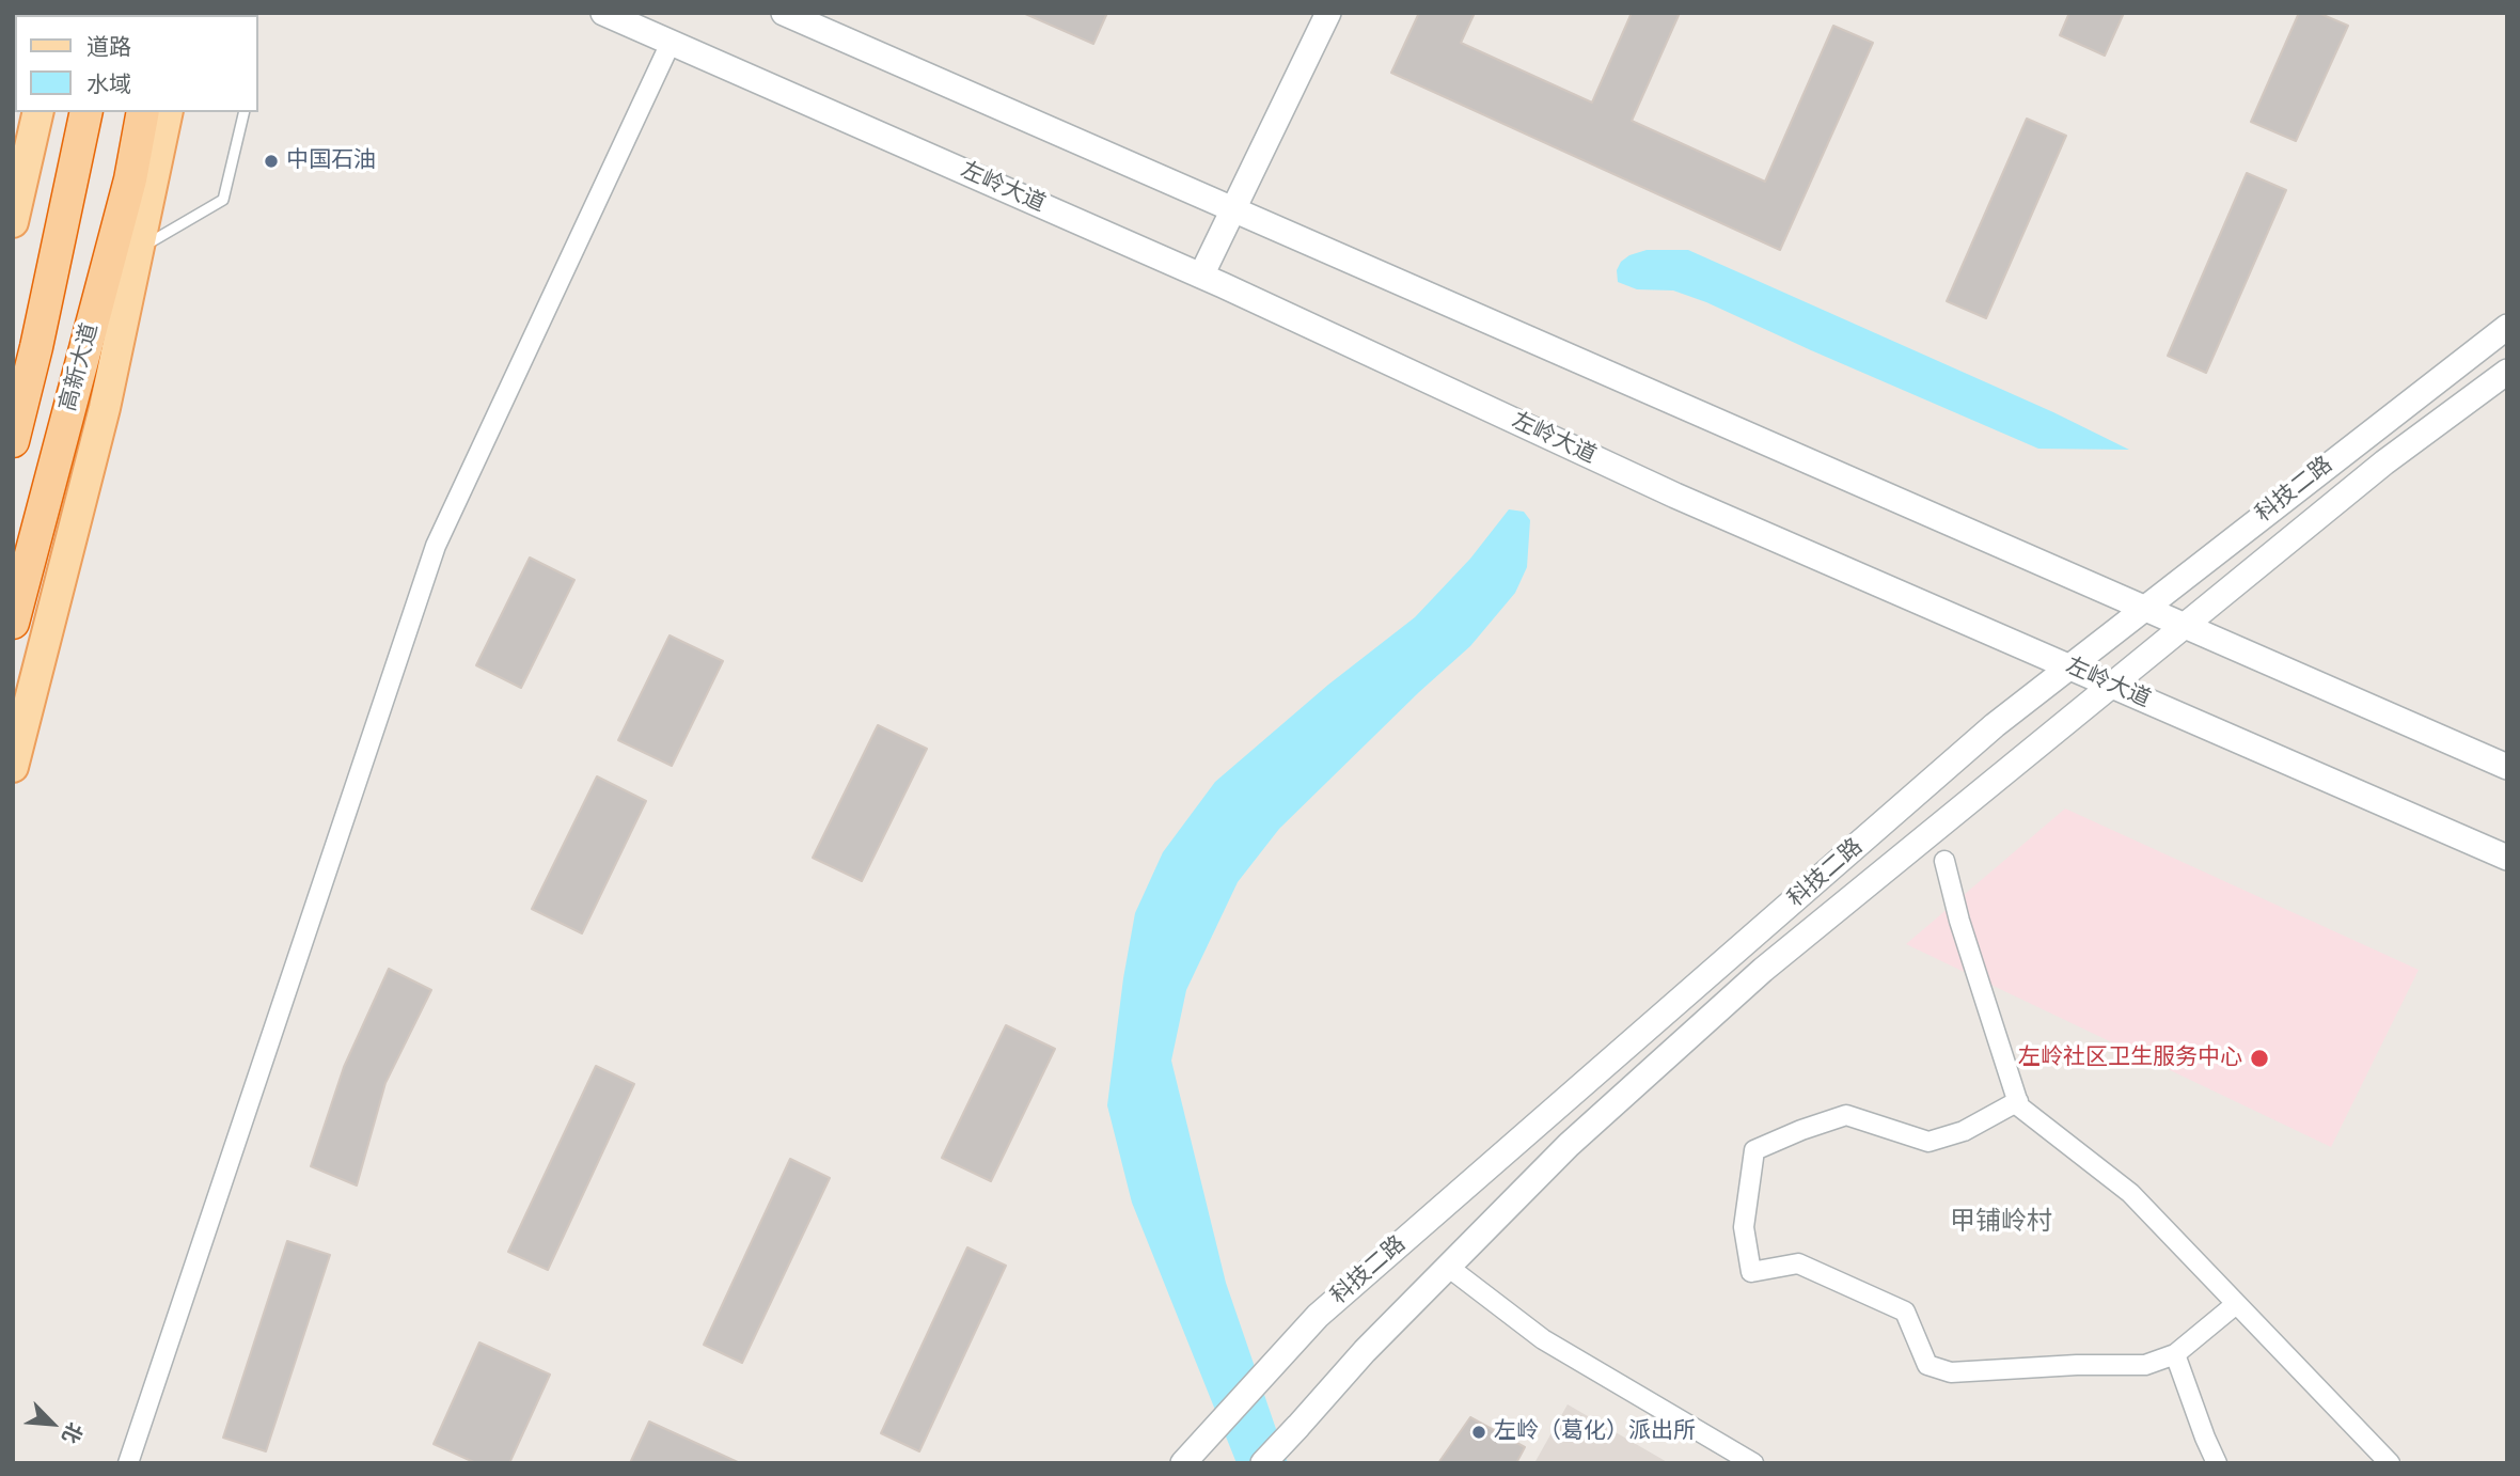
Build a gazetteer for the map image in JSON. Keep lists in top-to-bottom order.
{
  "streets": {
    "highway": ["高新大道"],
    "street": ["左岭大道", "科技二路"]
  },
  "crossings": [
    ["左岭大道", "科技二路"]
  ],
  "districts": ["甲铺岭村"],
  "places": ["中国石油", "左岭社区卫生服务中心", "左岭（葛化）派出所"],
  "legend": ["道路", "水域"],
  "north": "bottom right"
}
